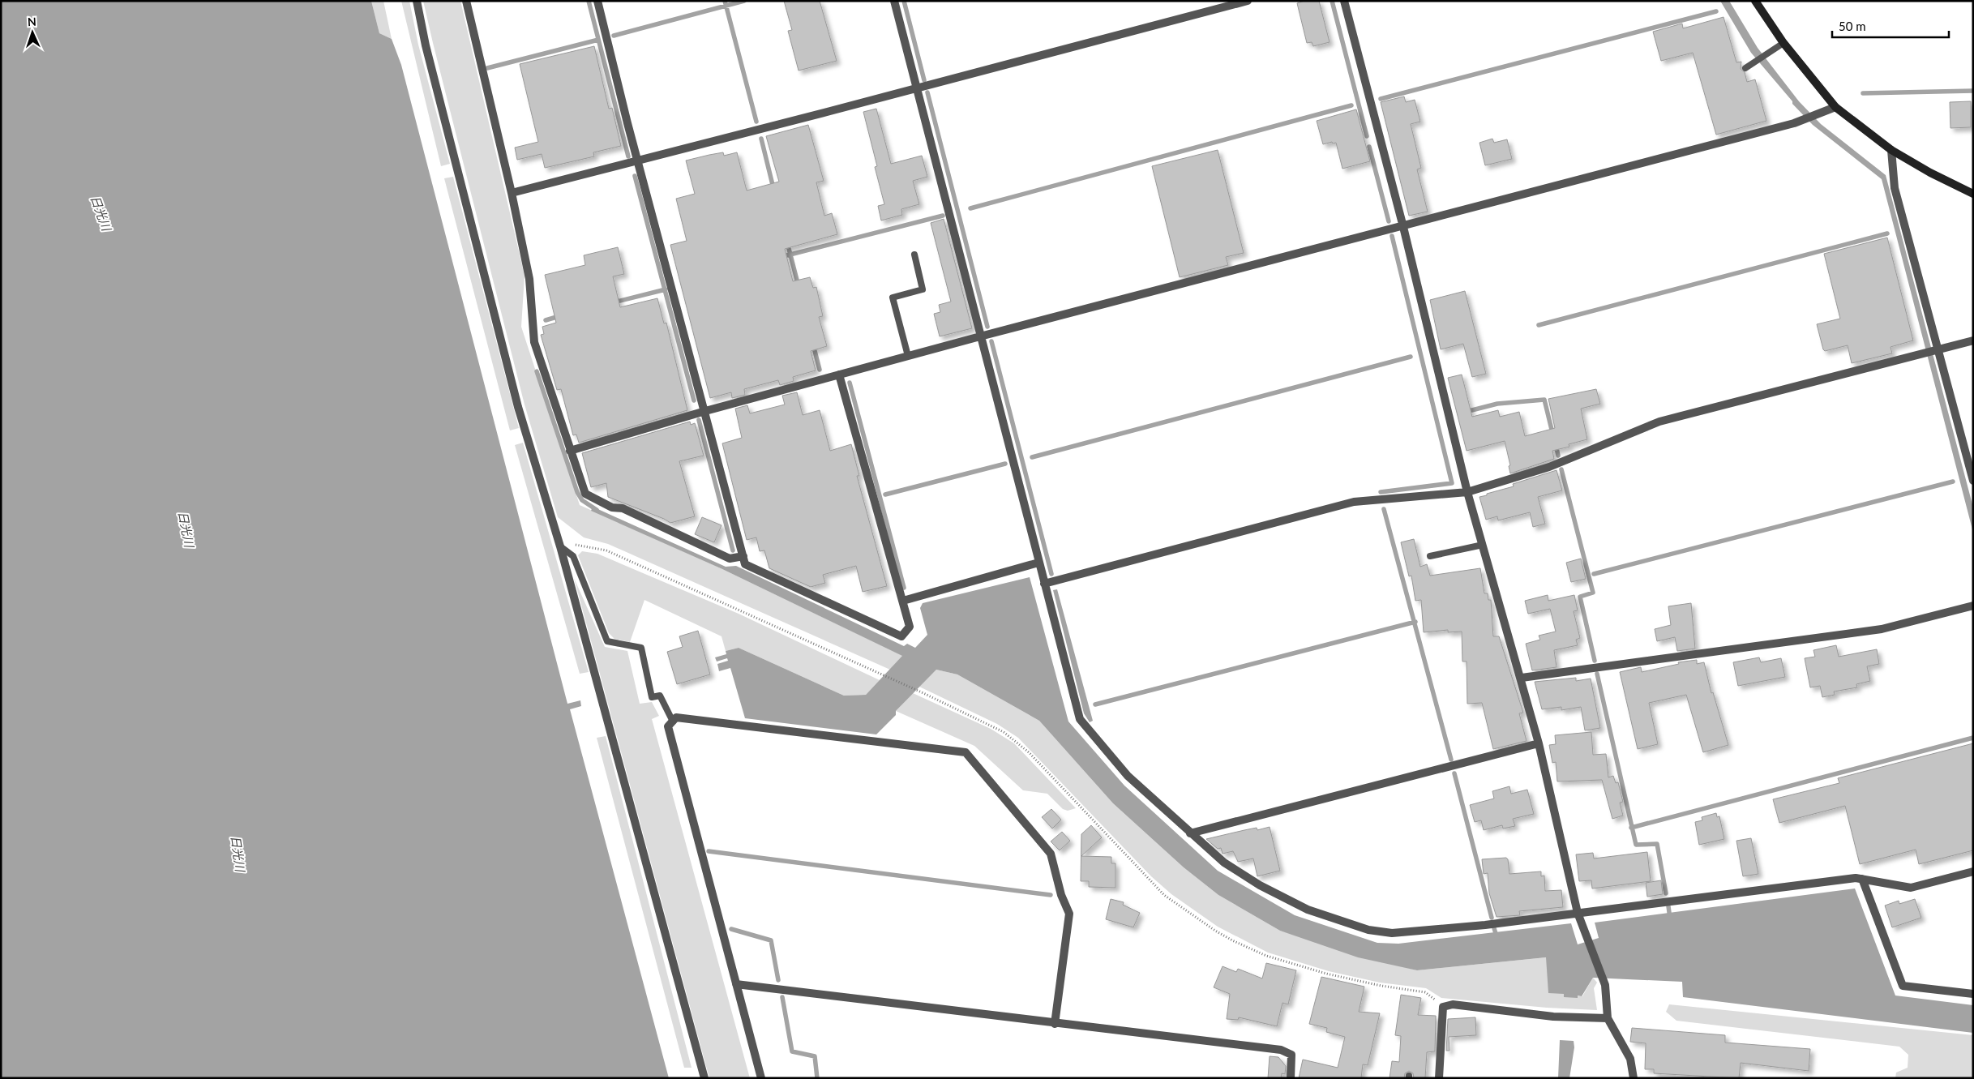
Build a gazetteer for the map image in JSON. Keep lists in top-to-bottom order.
{
  "water": ["日光川"],
  "scale_bar": "50 m",
  "north": "top"
}
